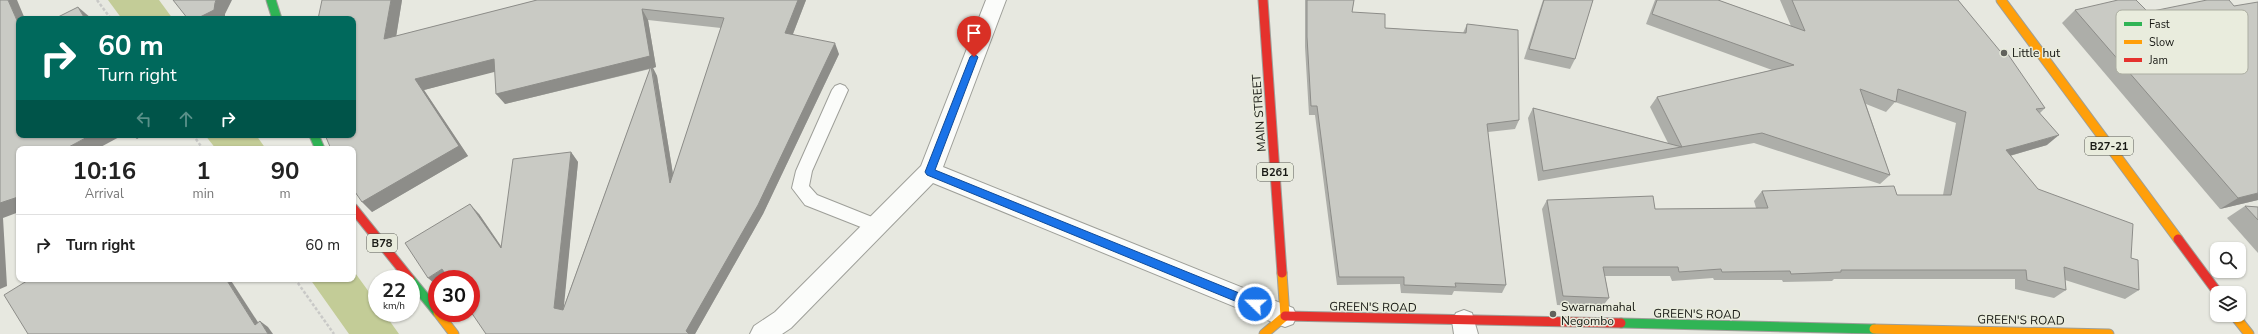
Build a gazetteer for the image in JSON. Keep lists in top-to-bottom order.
{
  "streets": {
    "main road": [
      "MAIN STREET",
      "B27-21",
      "B261",
      "B78",
      "GREEN'S ROAD"
    ]
  },
  "crossings": [
    ["MAIN STREET", "GREEN'S ROAD"]
  ],
  "places": ["Little hut", "Swarnamahal Negombo"],
  "legend": ["Fast", "Slow", "Jam"],
  "page": {
    "turn": ["60 m", "Turn right"],
    "eta": [
      "10:16",
      "Arrival",
      "1",
      "min",
      "90",
      "m"
    ],
    "list": [
      {
        "name": "Turn right",
        "value": "60 m"
      }
    ],
    "speed": "22 km/h",
    "limit": "30"
  }
}
